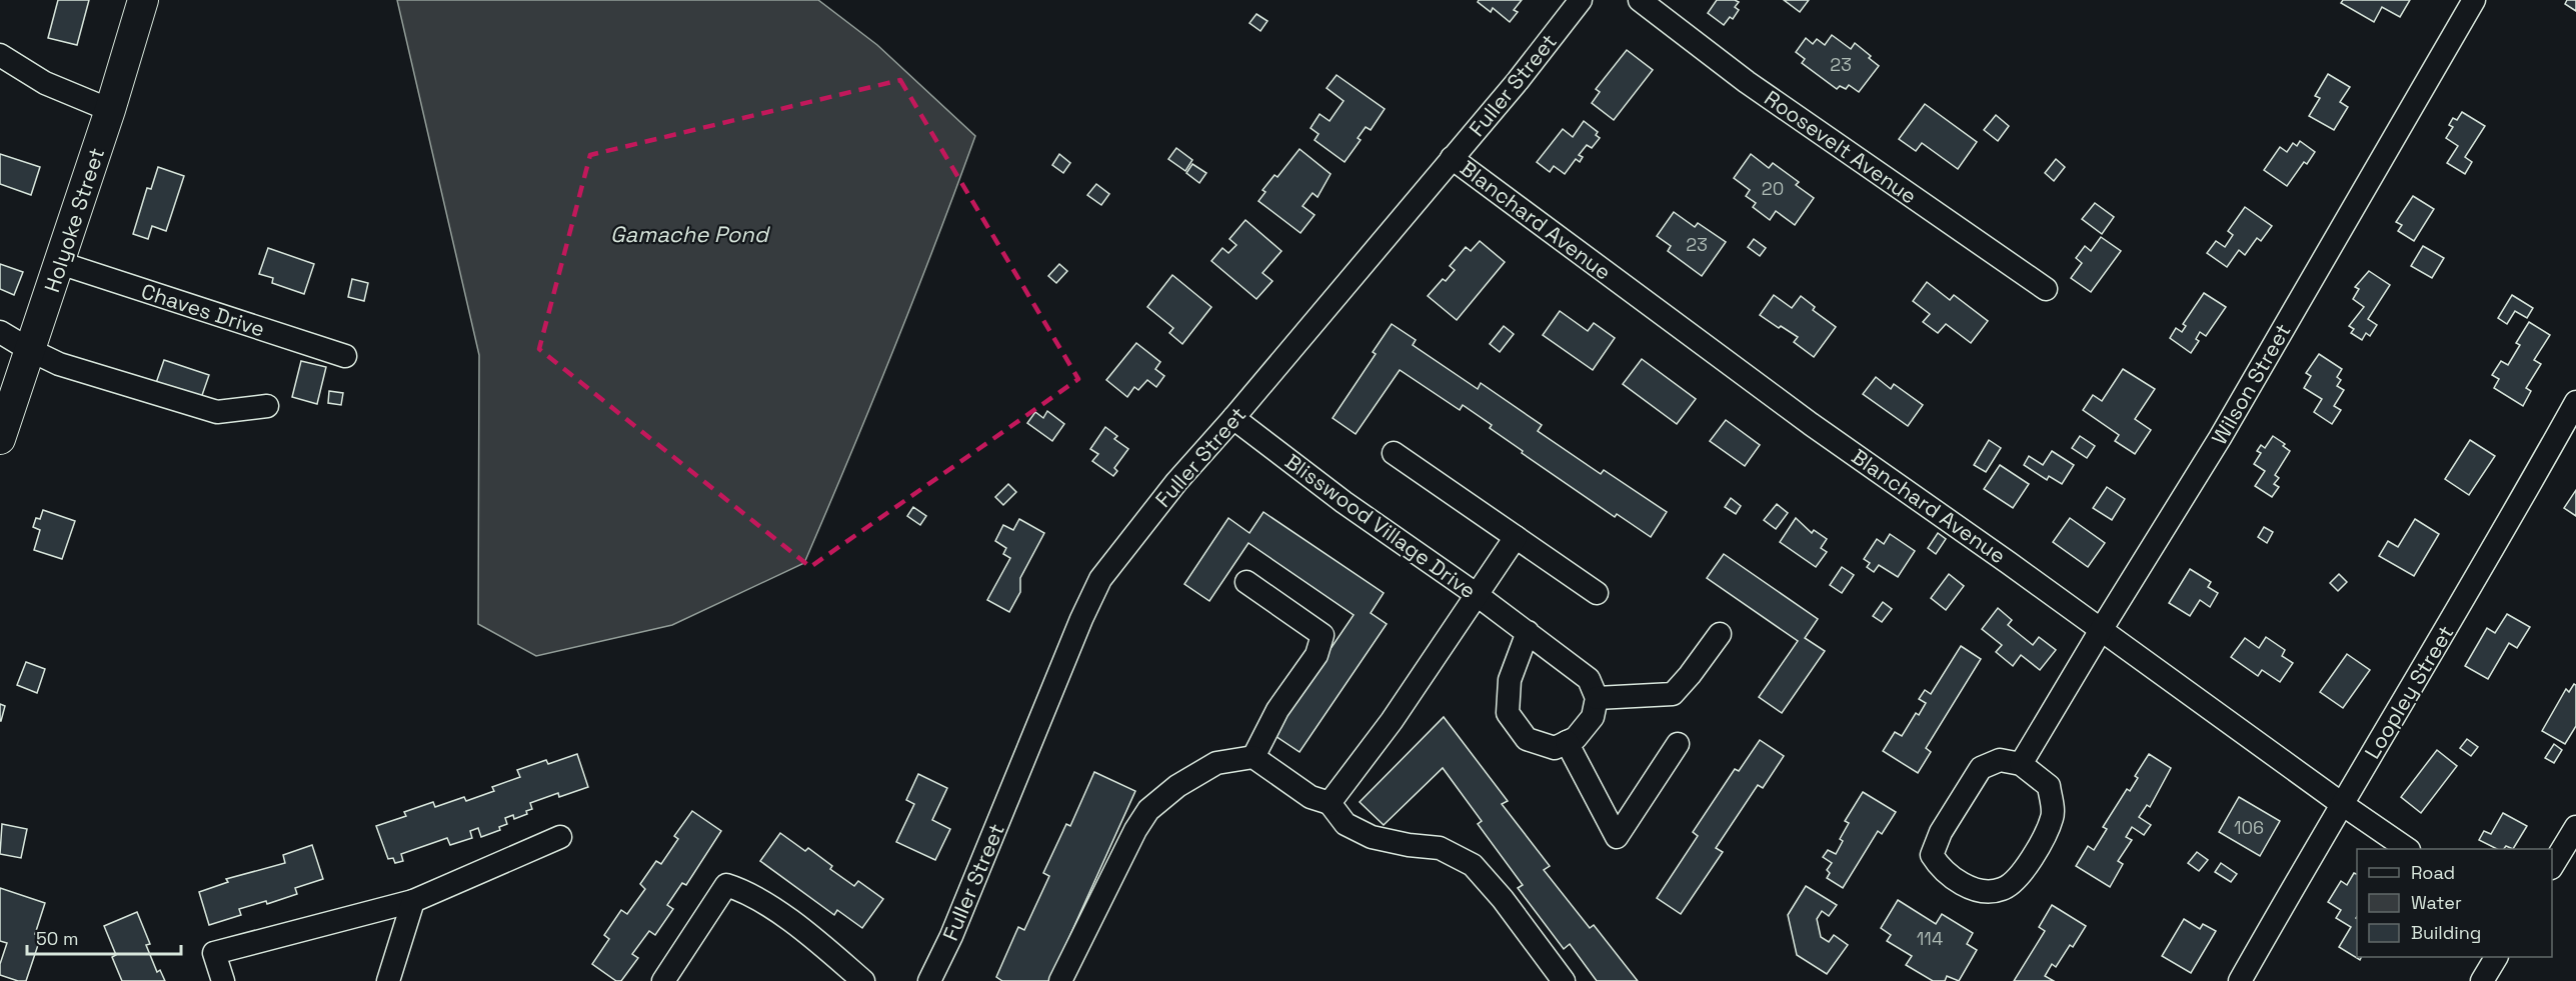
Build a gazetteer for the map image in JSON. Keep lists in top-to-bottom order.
{
  "streets": {
    "main road": ["Holyoke Street"],
    "street": [
      "Fuller Street",
      "Roosevelt Avenue",
      "Blanchard Avenue",
      "Chaves Drive",
      "Wilson Street",
      "Blisswood Village Drive",
      "Loopley Street"
    ]
  },
  "crossings": [
    ["Fuller Street", "Blanchard Avenue"],
    ["Fuller Street", "Blisswood Village Drive"],
    ["Holyoke Street", "Chaves Drive"],
    ["Blanchard Avenue", "Wilson Street"],
    ["Blanchard Avenue", "Loopley Street"]
  ],
  "water": ["Gamache Pond"],
  "house_numbers": [
    "23",
    "20",
    "23",
    "106",
    "114"
  ],
  "legend": ["Road", "Water", "Building"],
  "scale_bar": "50 m"
}
